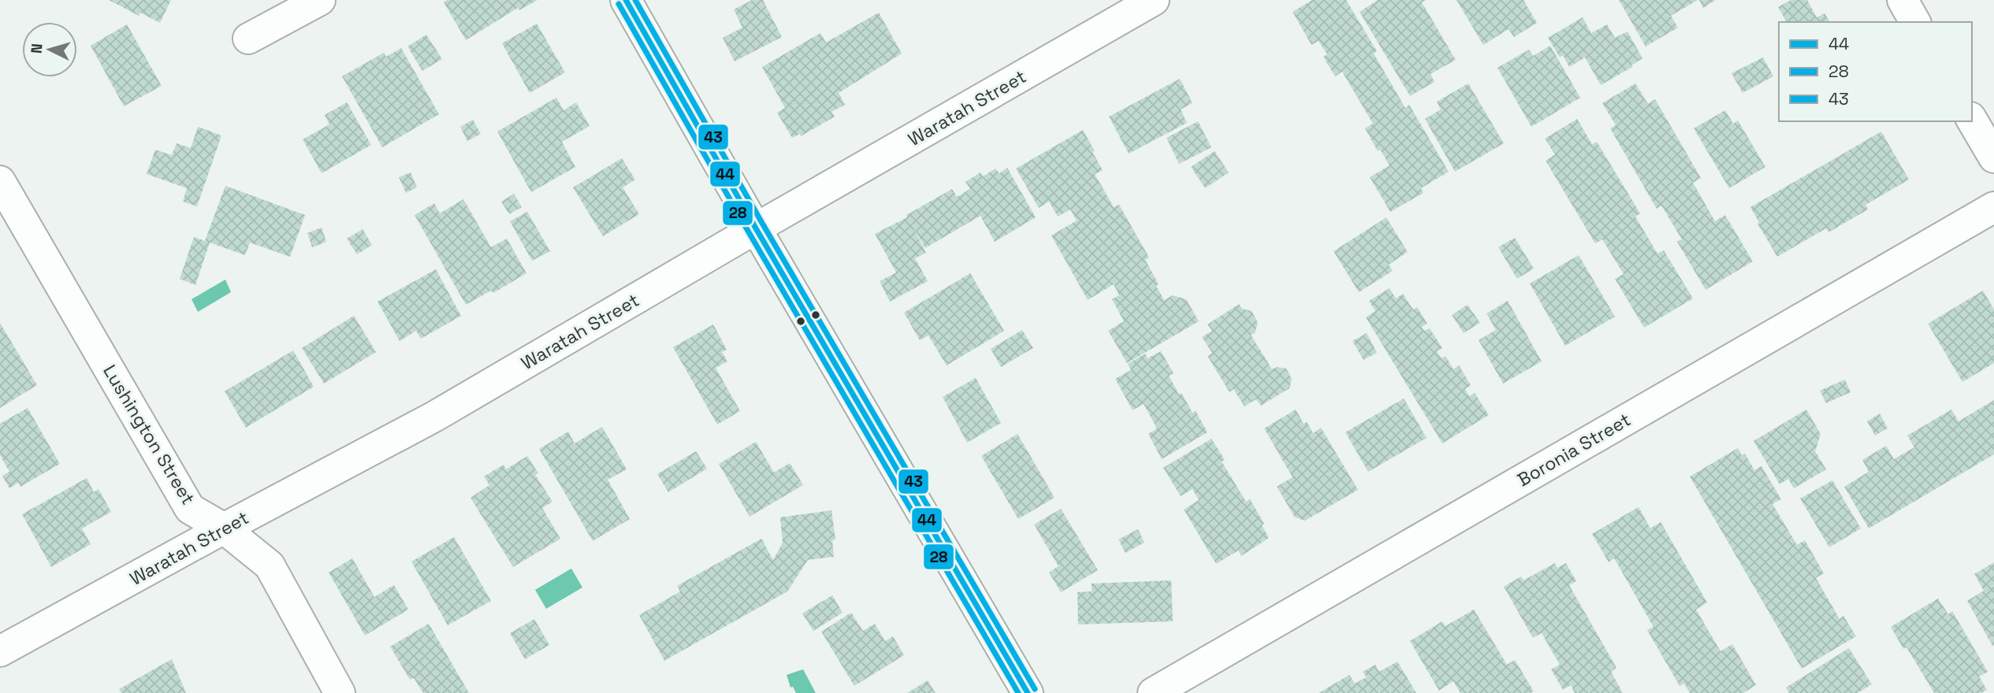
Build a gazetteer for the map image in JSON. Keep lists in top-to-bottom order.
{
  "streets": {
    "street": ["Waratah Street", "Lushington Street", "Boronia Street"]
  },
  "crossings": [
    ["Waratah Street", "Lushington Street"]
  ],
  "lines": ["transit line 44", "transit line 43", "transit line 28"],
  "legend": ["44", "28", "43"],
  "north": "left"
}
